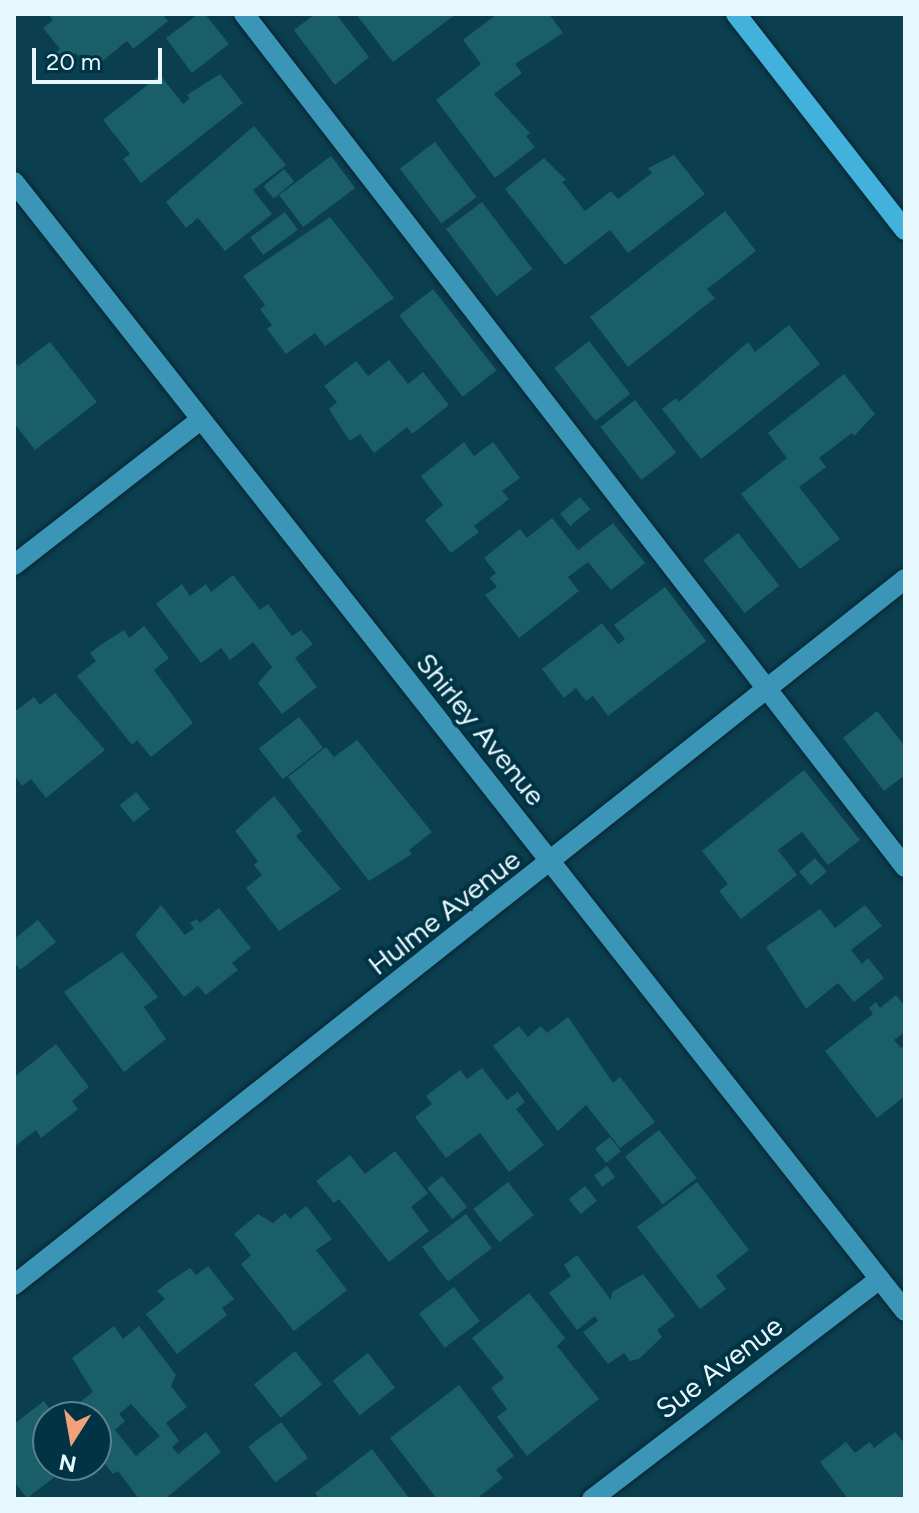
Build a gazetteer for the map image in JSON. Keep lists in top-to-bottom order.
{
  "streets": {
    "street": ["Shirley Avenue", "Hulme Avenue", "Sue Avenue"]
  },
  "crossings": [
    ["Shirley Avenue", "Hulme Avenue"],
    ["Shirley Avenue", "Sue Avenue"]
  ],
  "scale_bar": "20 m",
  "north": "bottom"
}
